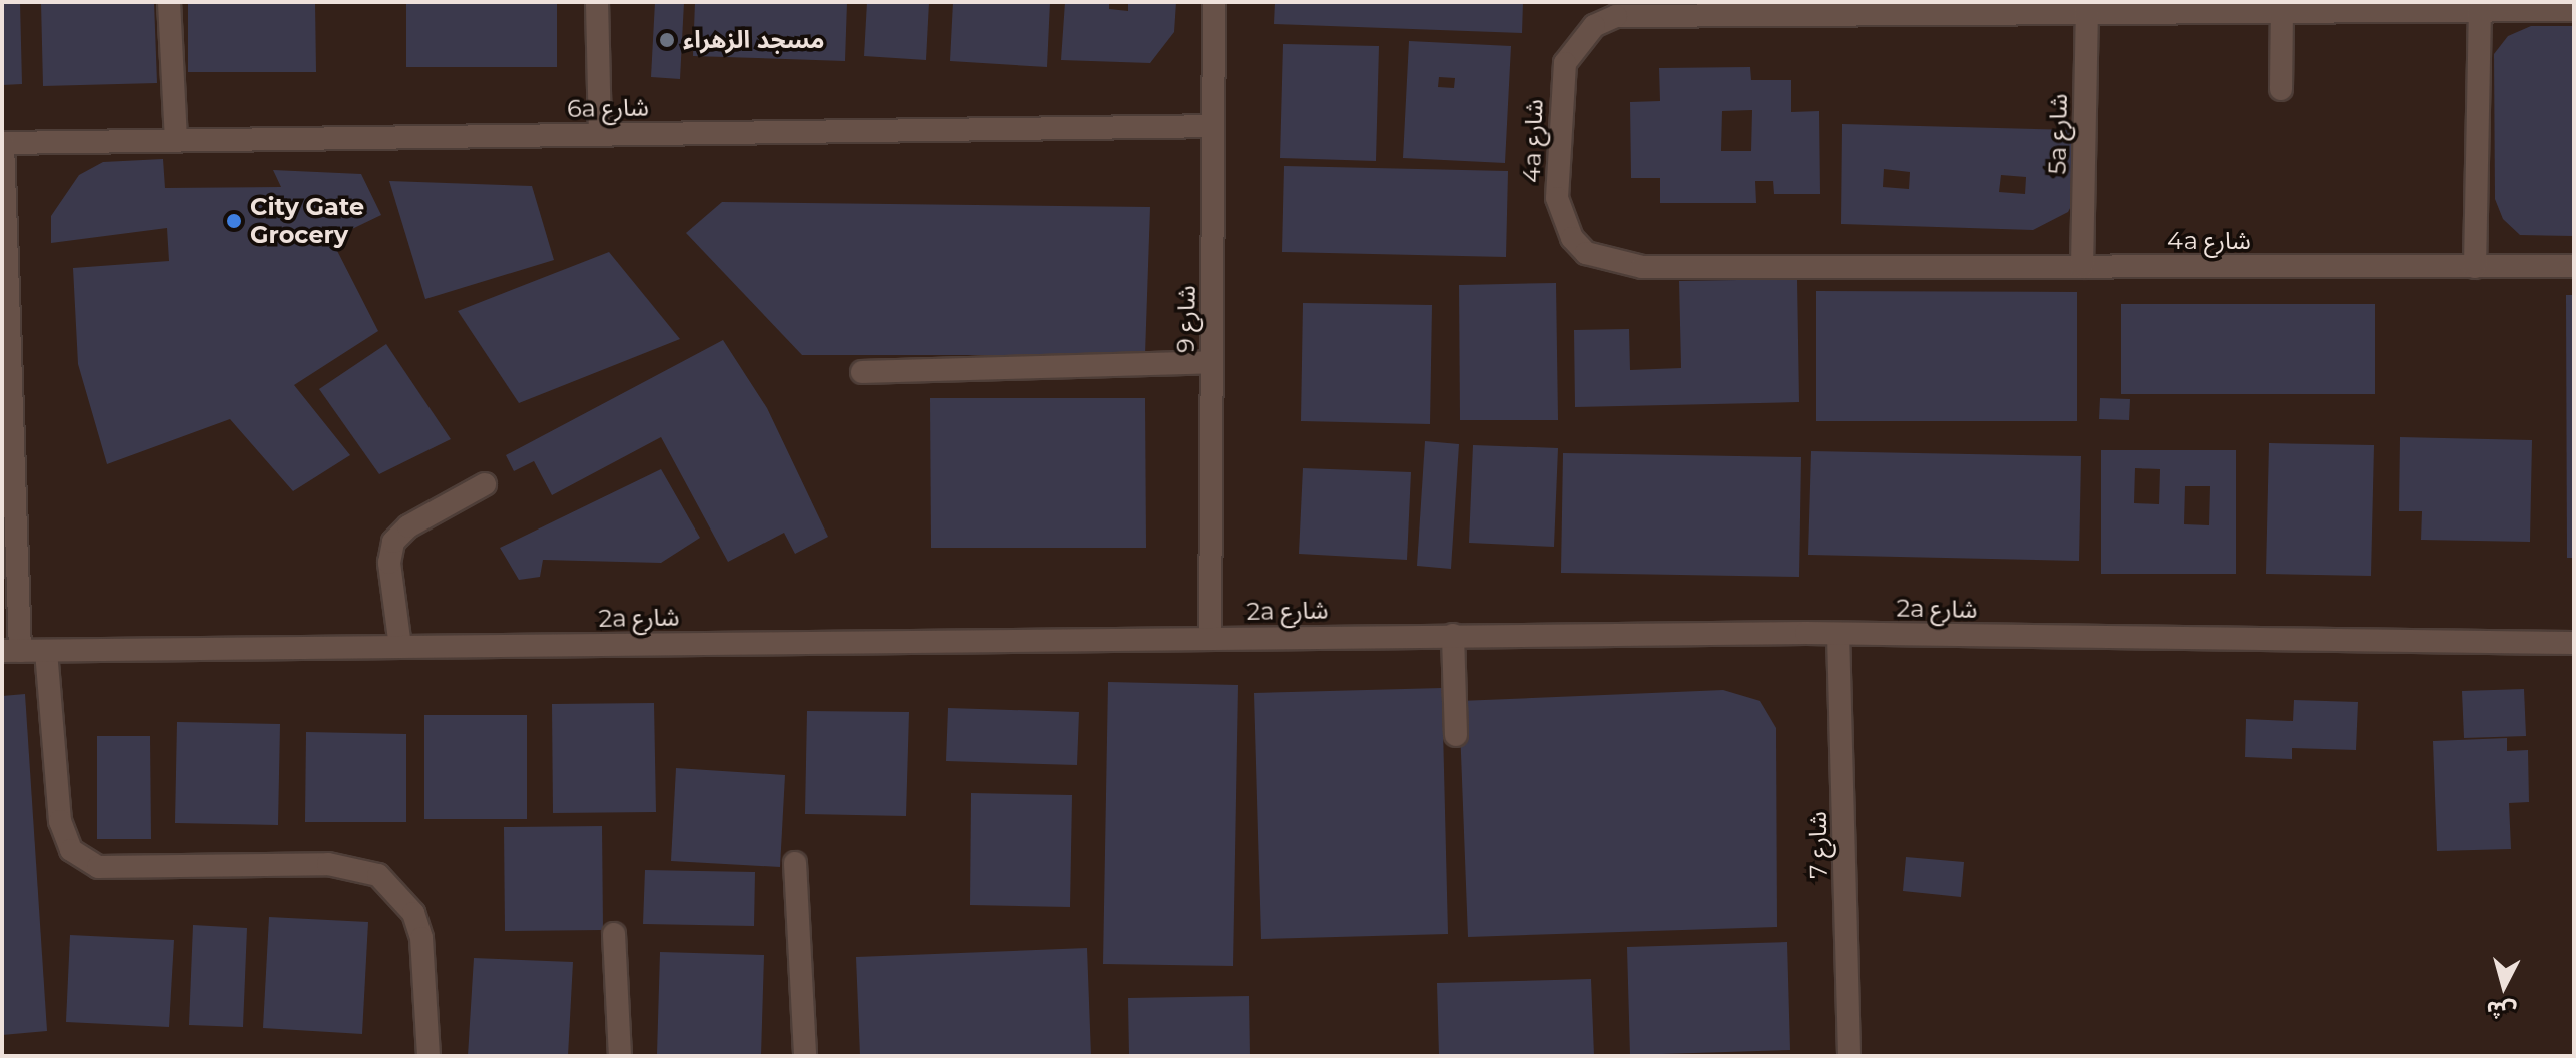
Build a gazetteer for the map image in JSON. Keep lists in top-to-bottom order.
{
  "streets": {
    "street": [
      "6a شارع",
      "5a شارع",
      "4a شارع",
      "شارع 9",
      "2a شارع",
      "شارع 7"
    ]
  },
  "crossings": [
    ["6a شارع", "شارع 9"],
    ["5a شارع", "4a شارع"],
    ["شارع 9", "2a شارع"],
    ["2a شارع", "شارع 7"]
  ],
  "places": ["مسجد الزهراء", "City Gate Grocery"],
  "north": "bottom"
}
